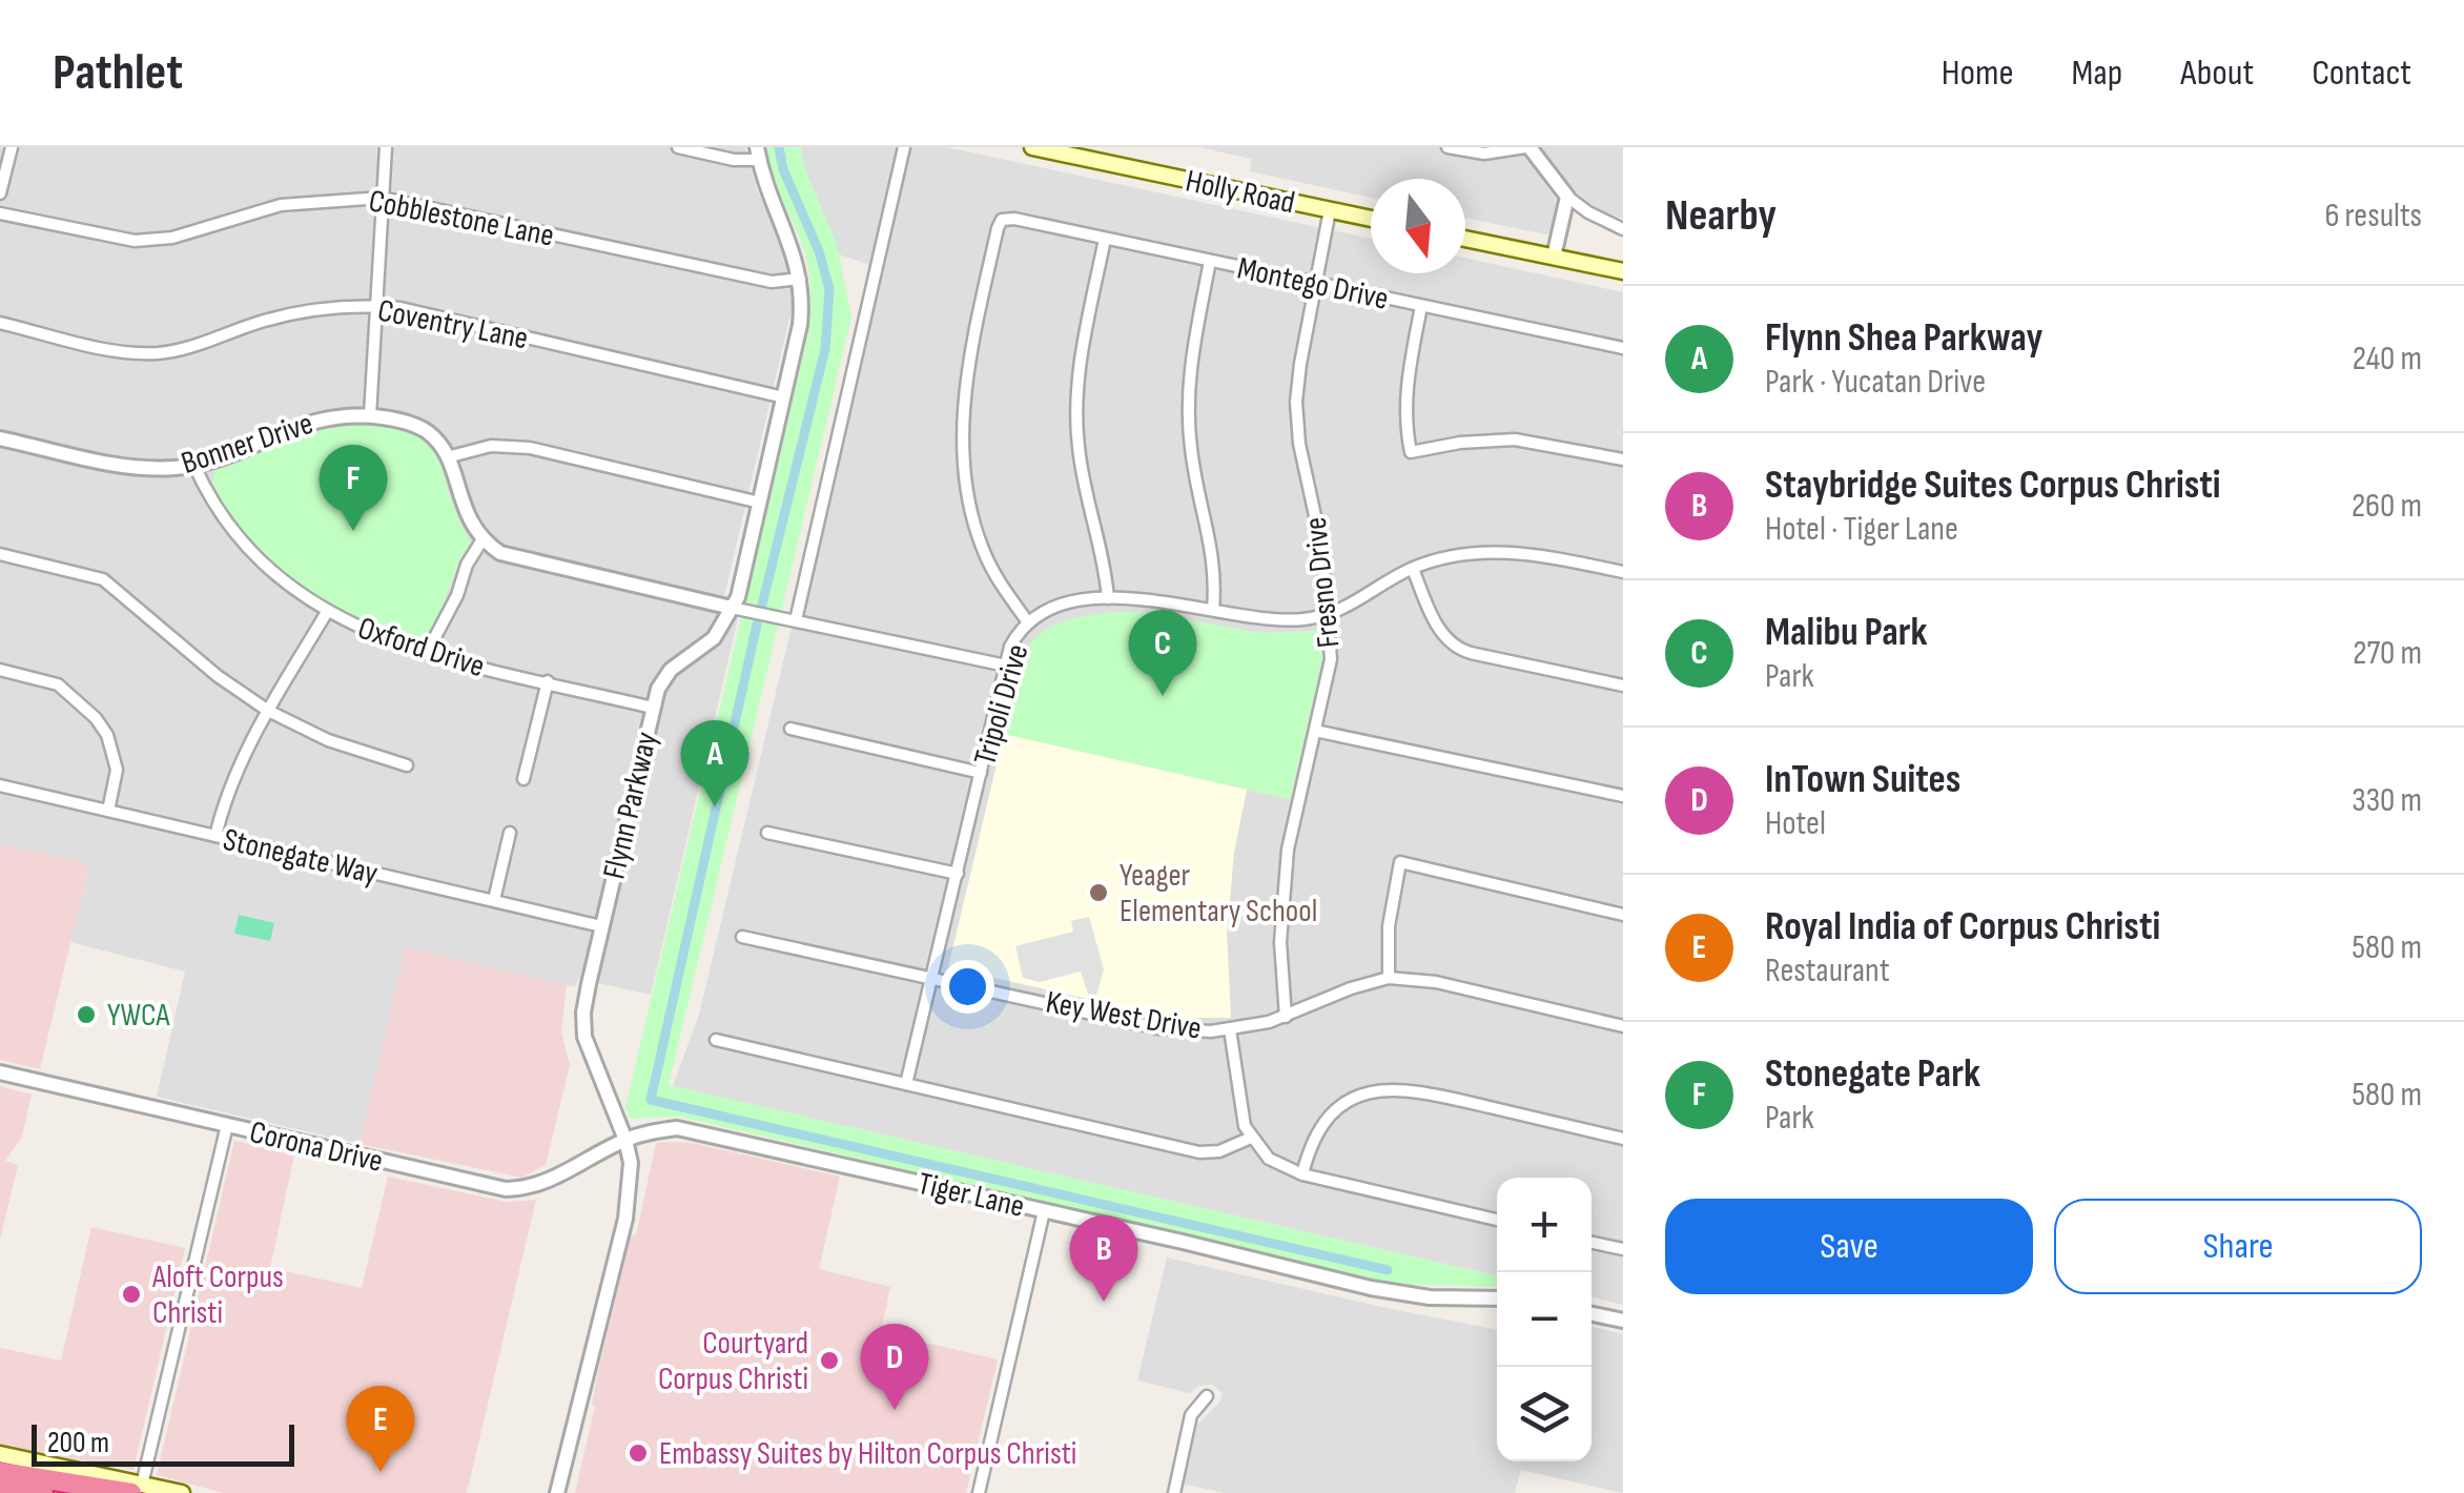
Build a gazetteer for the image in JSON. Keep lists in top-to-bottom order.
{
  "streets": {
    "main road": ["Holly Road"],
    "street": [
      "Cobblestone Lane",
      "Montego Drive",
      "Coventry Lane",
      "Bonner Drive",
      "Fresno Drive",
      "Oxford Drive",
      "Tripoli Drive",
      "Flynn Parkway",
      "Stonegate Way",
      "Key West Drive",
      "Corona Drive",
      "Tiger Lane"
    ]
  },
  "crossings": [
    ["Holly Road", "Fresno Drive"],
    ["Cobblestone Lane", "Flynn Parkway"],
    ["Montego Drive", "Fresno Drive"],
    ["Montego Drive", "Tripoli Drive"],
    ["Coventry Lane", "Flynn Parkway"],
    ["Bonner Drive", "Oxford Drive"],
    ["Fresno Drive", "Tripoli Drive"],
    ["Fresno Drive", "Key West Drive"],
    ["Oxford Drive", "Flynn Parkway"],
    ["Tripoli Drive", "Key West Drive"],
    ["Flynn Parkway", "Stonegate Way"],
    ["Flynn Parkway", "Corona Drive"],
    ["Flynn Parkway", "Tiger Lane"],
    ["Corona Drive", "Tiger Lane"]
  ],
  "places": [
    "Yeager Elementary School",
    "YWCA",
    "Aloft Corpus Christi",
    "Courtyard Corpus Christi",
    "Embassy Suites by Hilton Corpus Christi"
  ],
  "scale_bar": "200 m",
  "north": "bottom",
  "page": {
    "header": "Pathlet",
    "nav": [
      "Home",
      "Map",
      "About",
      "Contact"
    ],
    "heading": ["Nearby", "6 results"],
    "list": [
      {
        "mark": "A",
        "name": "Flynn Shea Parkway",
        "note": "Park · Yucatan Drive",
        "value": "240 m"
      },
      {
        "mark": "B",
        "name": "Staybridge Suites Corpus Christi",
        "note": "Hotel · Tiger Lane",
        "value": "260 m"
      },
      {
        "mark": "C",
        "name": "Malibu Park",
        "note": "Park",
        "value": "270 m"
      },
      {
        "mark": "D",
        "name": "InTown Suites",
        "note": "Hotel",
        "value": "330 m"
      },
      {
        "mark": "E",
        "name": "Royal India of Corpus Christi",
        "note": "Restaurant",
        "value": "580 m"
      },
      {
        "mark": "F",
        "name": "Stonegate Park",
        "note": "Park",
        "value": "580 m"
      }
    ],
    "pins": [
      "F",
      "C",
      "A",
      "B",
      "D",
      "E"
    ],
    "buttons": ["Save", "Share"],
    "map_buttons": ["+", "−"],
    "scale": "200 m"
  }
}
